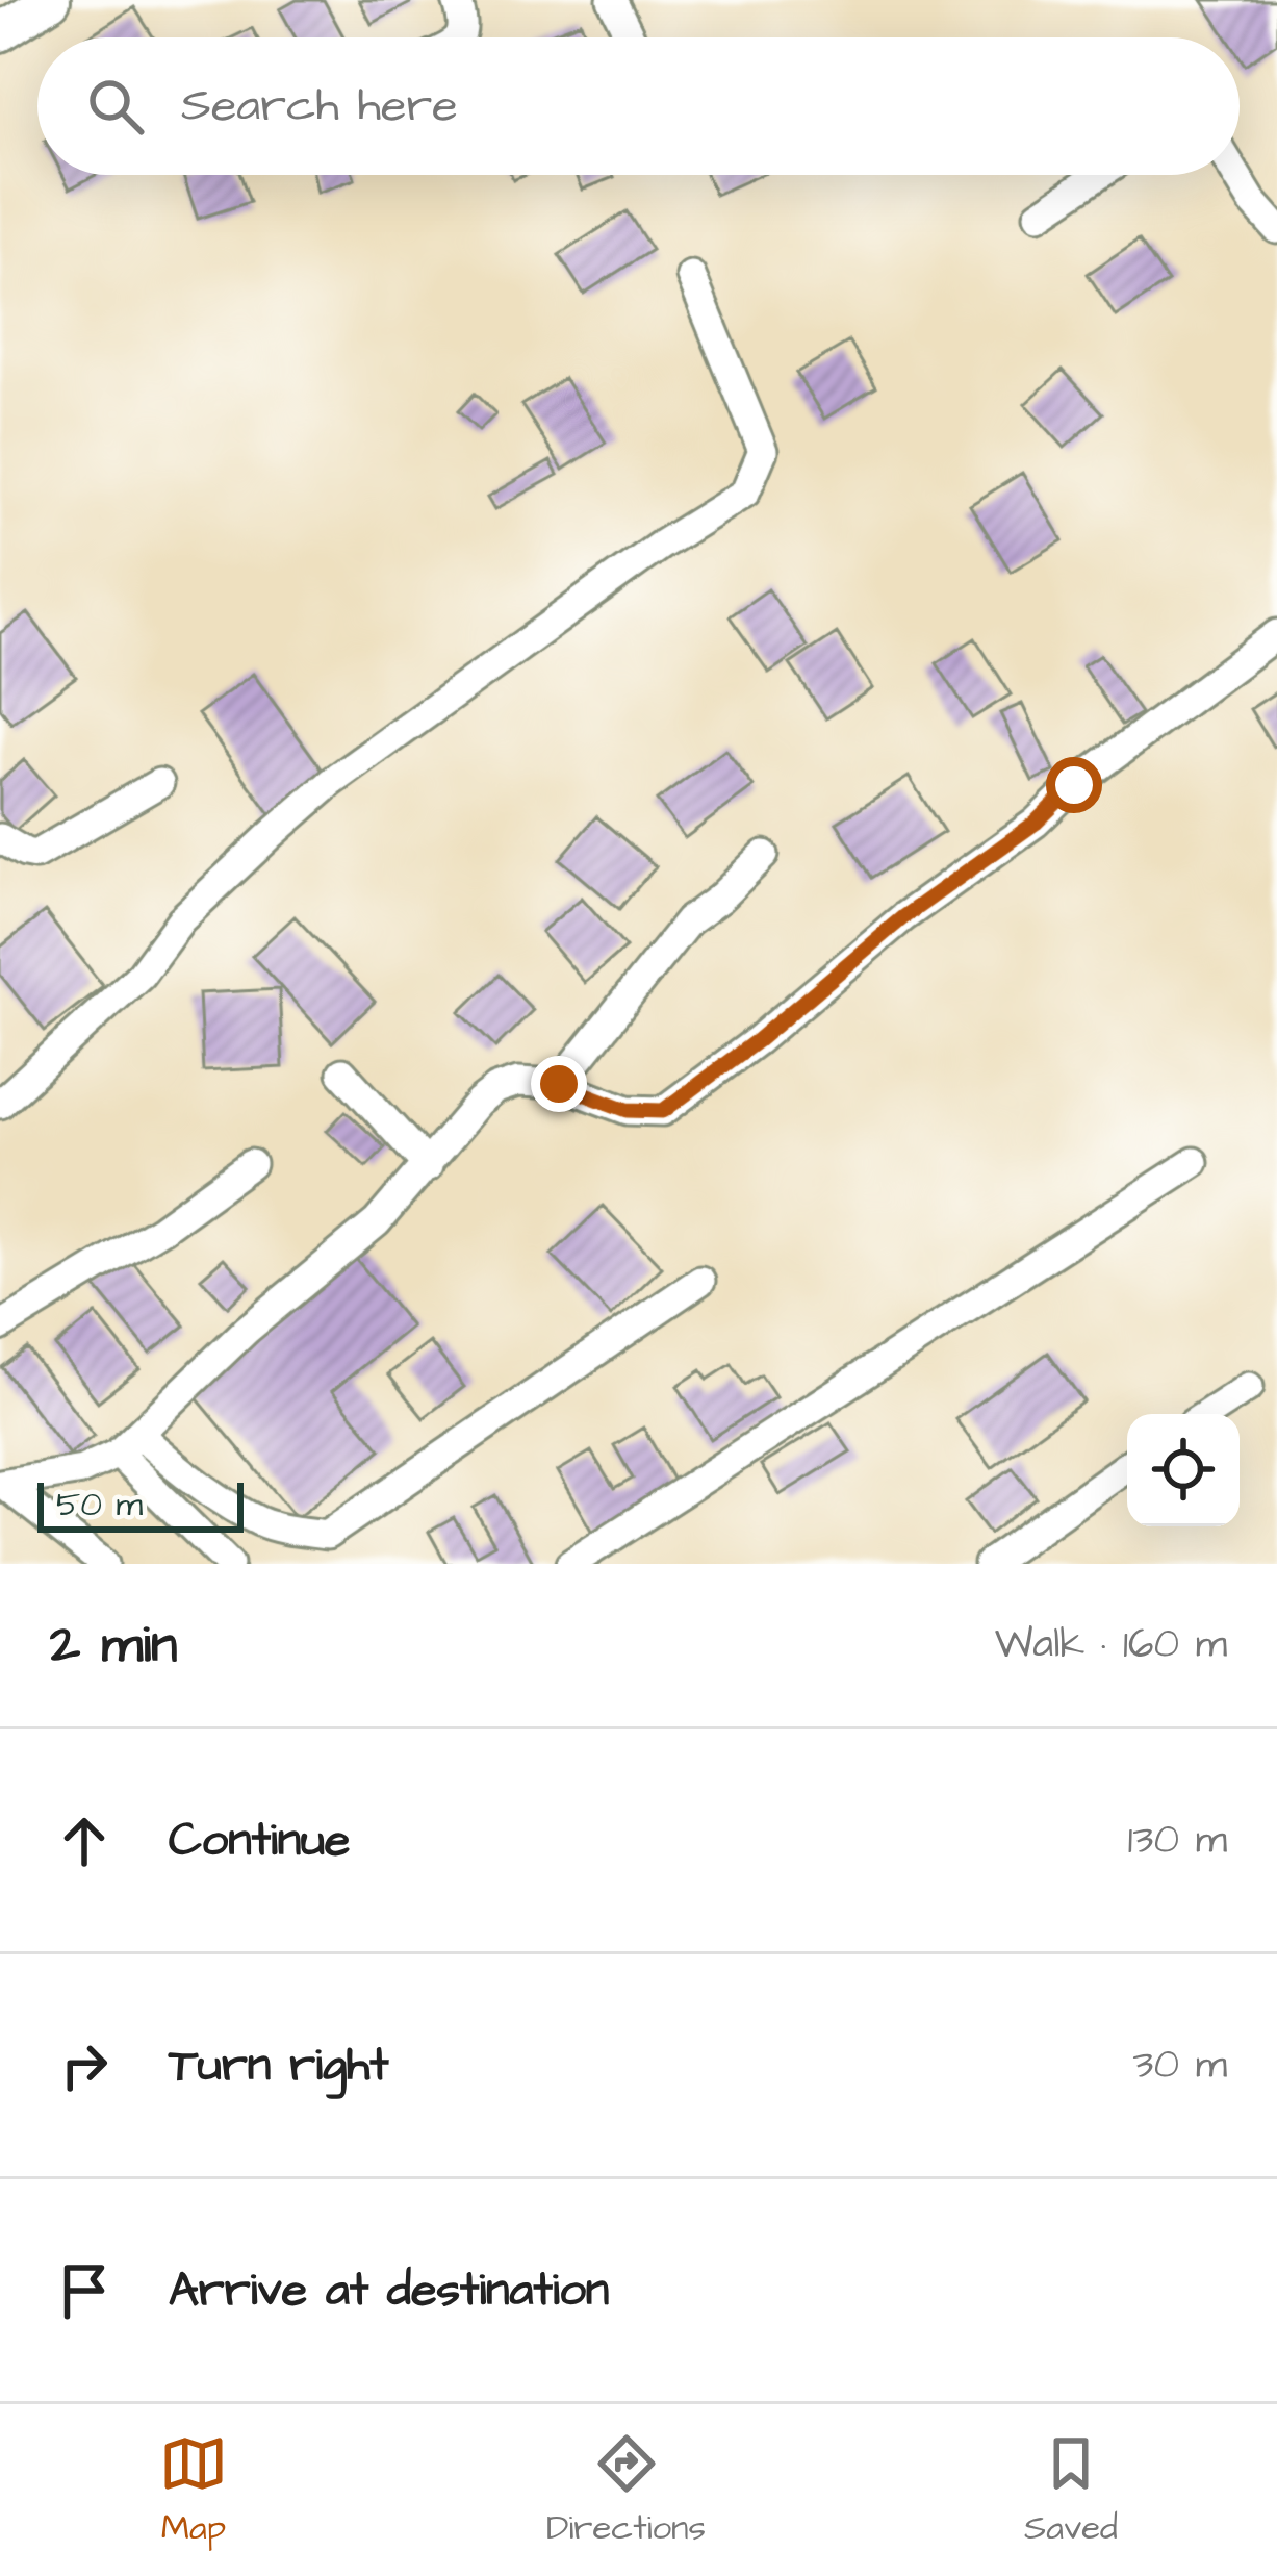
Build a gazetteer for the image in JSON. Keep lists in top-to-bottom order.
{
  "scale_bar": "50 m",
  "page": {
    "search": "Search here",
    "scale": "50 m",
    "heading": ["2 min", "Walk · 160 m"],
    "list": [
      ["Continue", "130 m"],
      ["Turn right", "30 m"],
      "Arrive at destination"
    ],
    "nav": ["Map", "Directions", "Saved"]
  }
}
